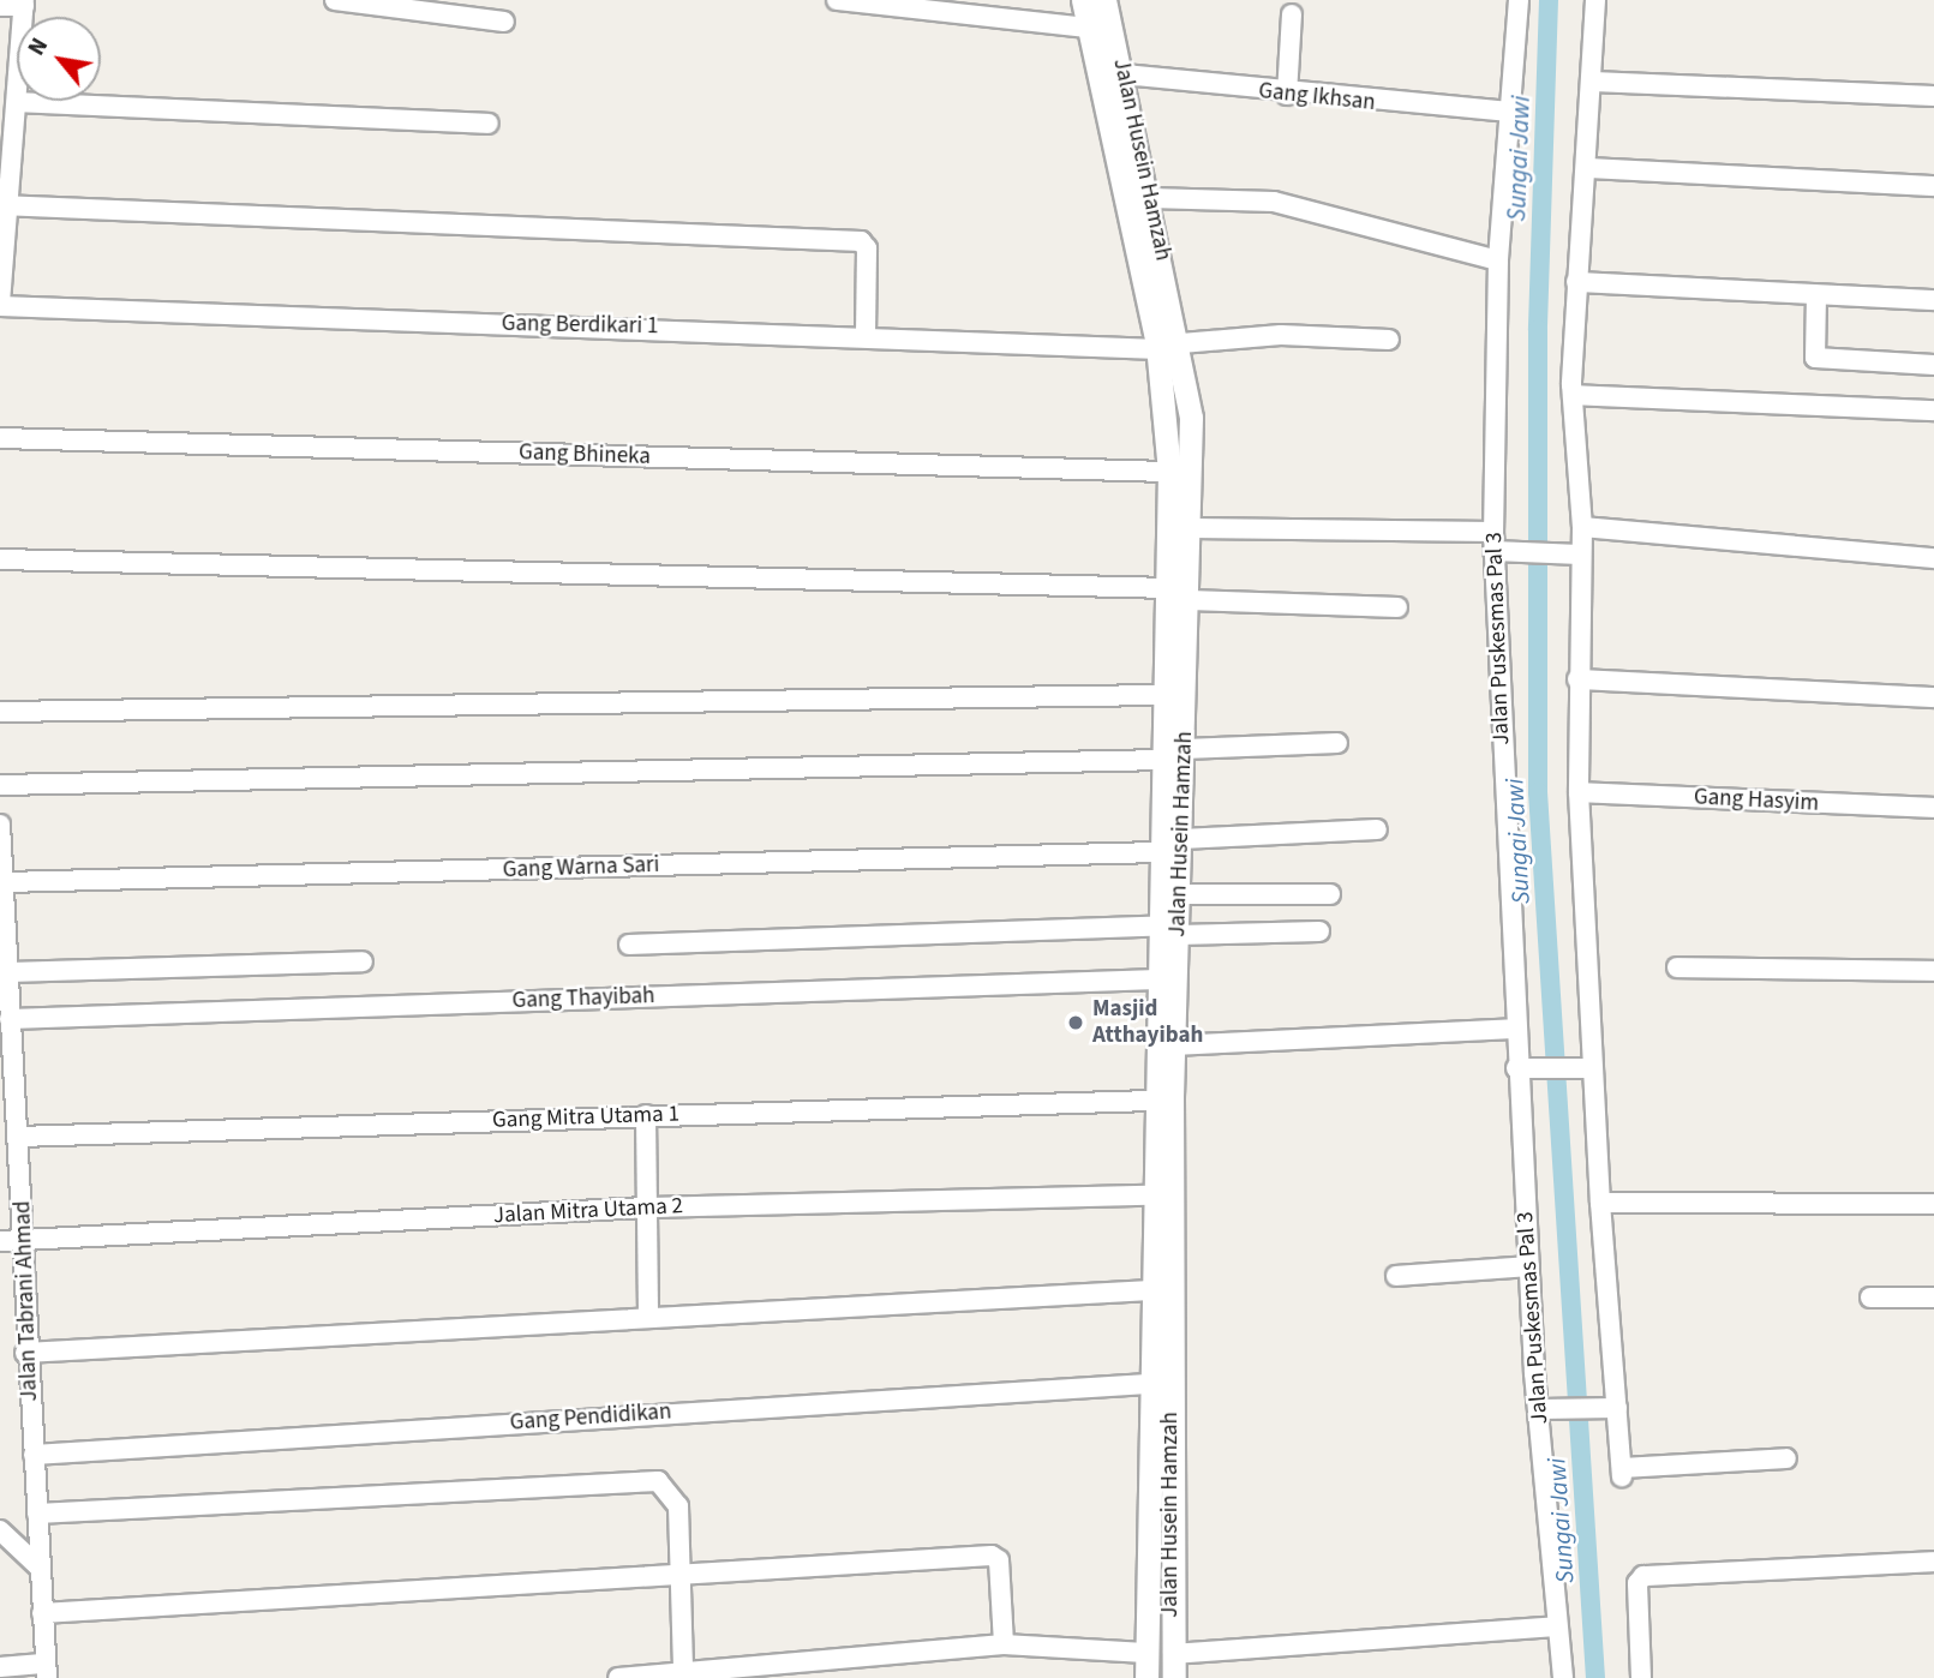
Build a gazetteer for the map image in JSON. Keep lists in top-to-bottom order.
{
  "streets": {
    "street": [
      "Gang Ikhsan",
      "Jalan Husein Hamzah",
      "Gang Berdikari 1",
      "Gang Bhineka",
      "Jalan Puskesmas Pal 3",
      "Gang Hasyim",
      "Gang Warna Sari",
      "Gang Thayibah",
      "Gang Mitra Utama 1",
      "Jalan Mitra Utama 2",
      "Jalan Tabrani Ahmad",
      "Gang Pendidikan"
    ]
  },
  "crossings": [
    ["Gang Ikhsan", "Jalan Husein Hamzah"],
    ["Gang Ikhsan", "Jalan Puskesmas Pal 3"],
    ["Jalan Husein Hamzah", "Gang Berdikari 1"],
    ["Jalan Husein Hamzah", "Gang Bhineka"],
    ["Jalan Husein Hamzah", "Gang Warna Sari"],
    ["Jalan Husein Hamzah", "Gang Thayibah"],
    ["Jalan Husein Hamzah", "Gang Mitra Utama 1"],
    ["Jalan Husein Hamzah", "Jalan Mitra Utama 2"],
    ["Jalan Husein Hamzah", "Gang Pendidikan"],
    ["Gang Warna Sari", "Jalan Tabrani Ahmad"],
    ["Gang Thayibah", "Jalan Tabrani Ahmad"],
    ["Gang Mitra Utama 1", "Jalan Tabrani Ahmad"],
    ["Jalan Mitra Utama 2", "Jalan Tabrani Ahmad"],
    ["Jalan Tabrani Ahmad", "Gang Pendidikan"]
  ],
  "water": ["Sungai Jawi"],
  "places": ["Masjid Atthayibah"],
  "north": "top left"
}
